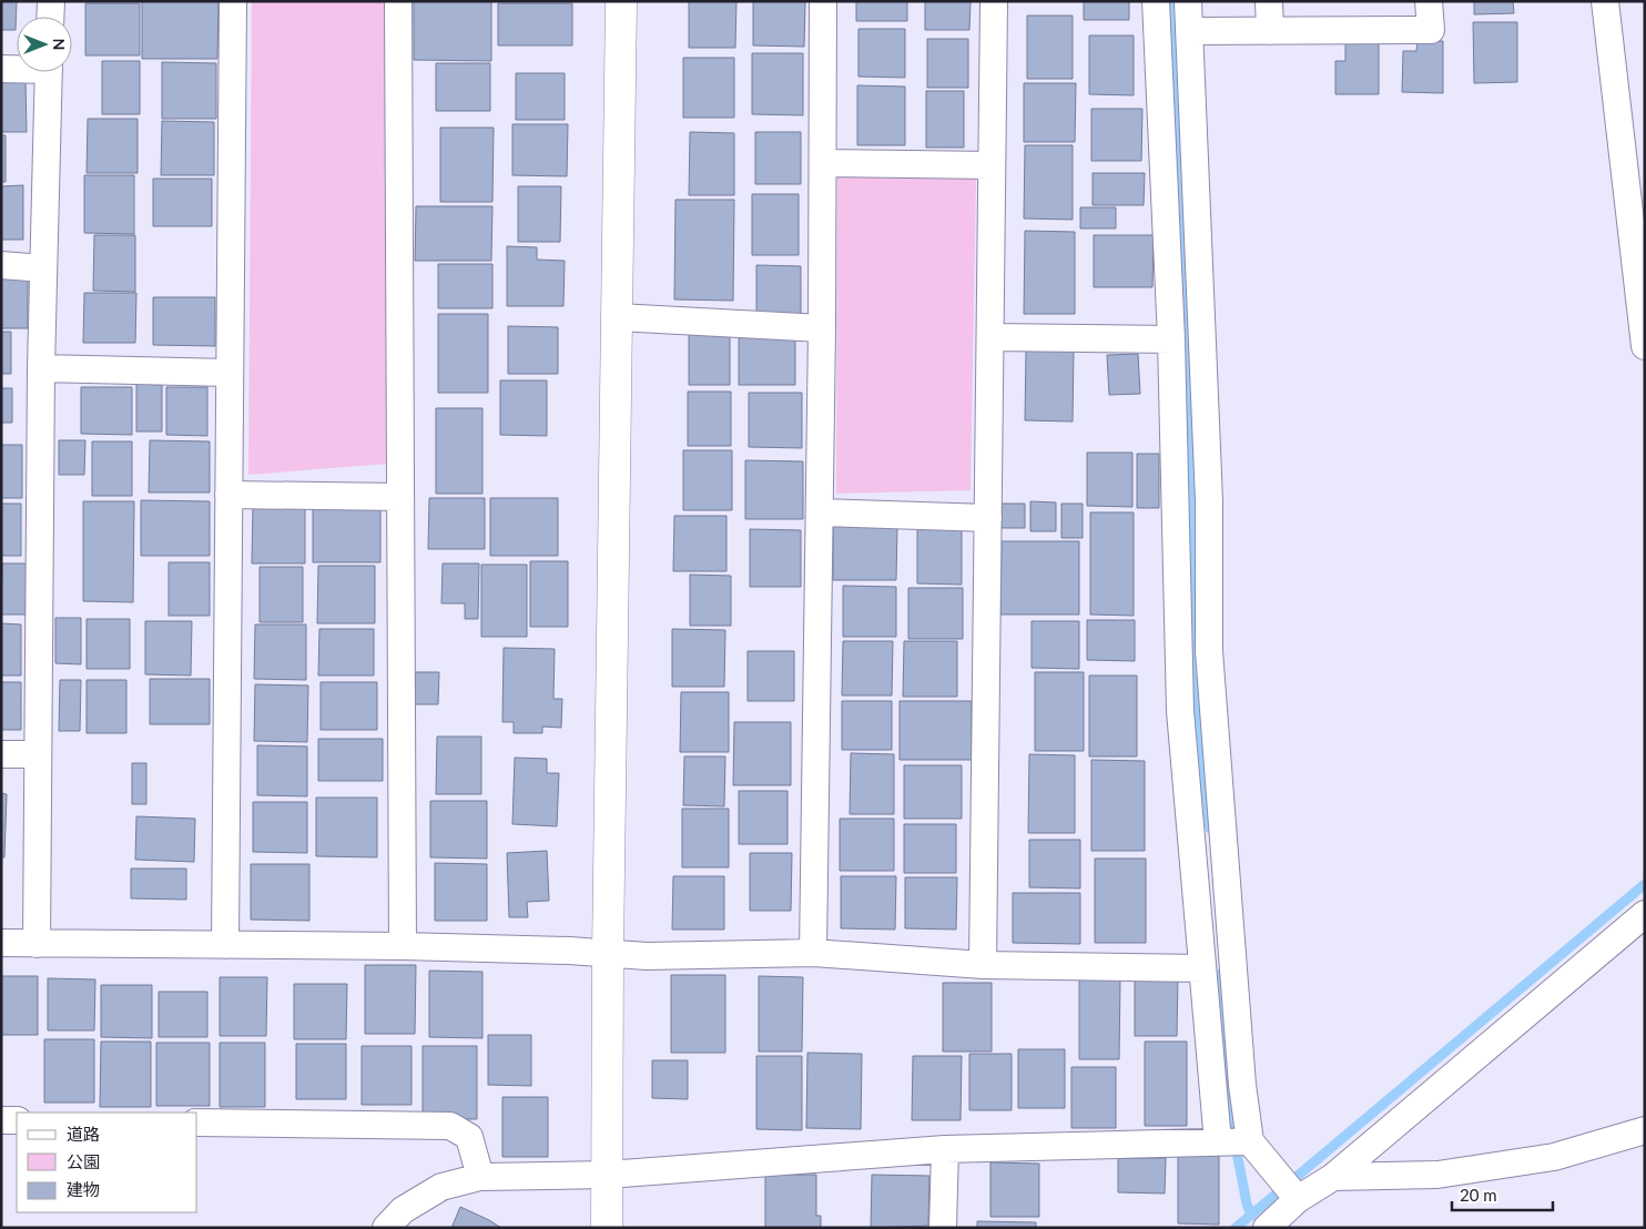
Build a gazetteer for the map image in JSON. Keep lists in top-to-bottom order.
{
  "legend": ["道路", "公園", "建物"],
  "scale_bar": "20 m",
  "north": "right"
}
